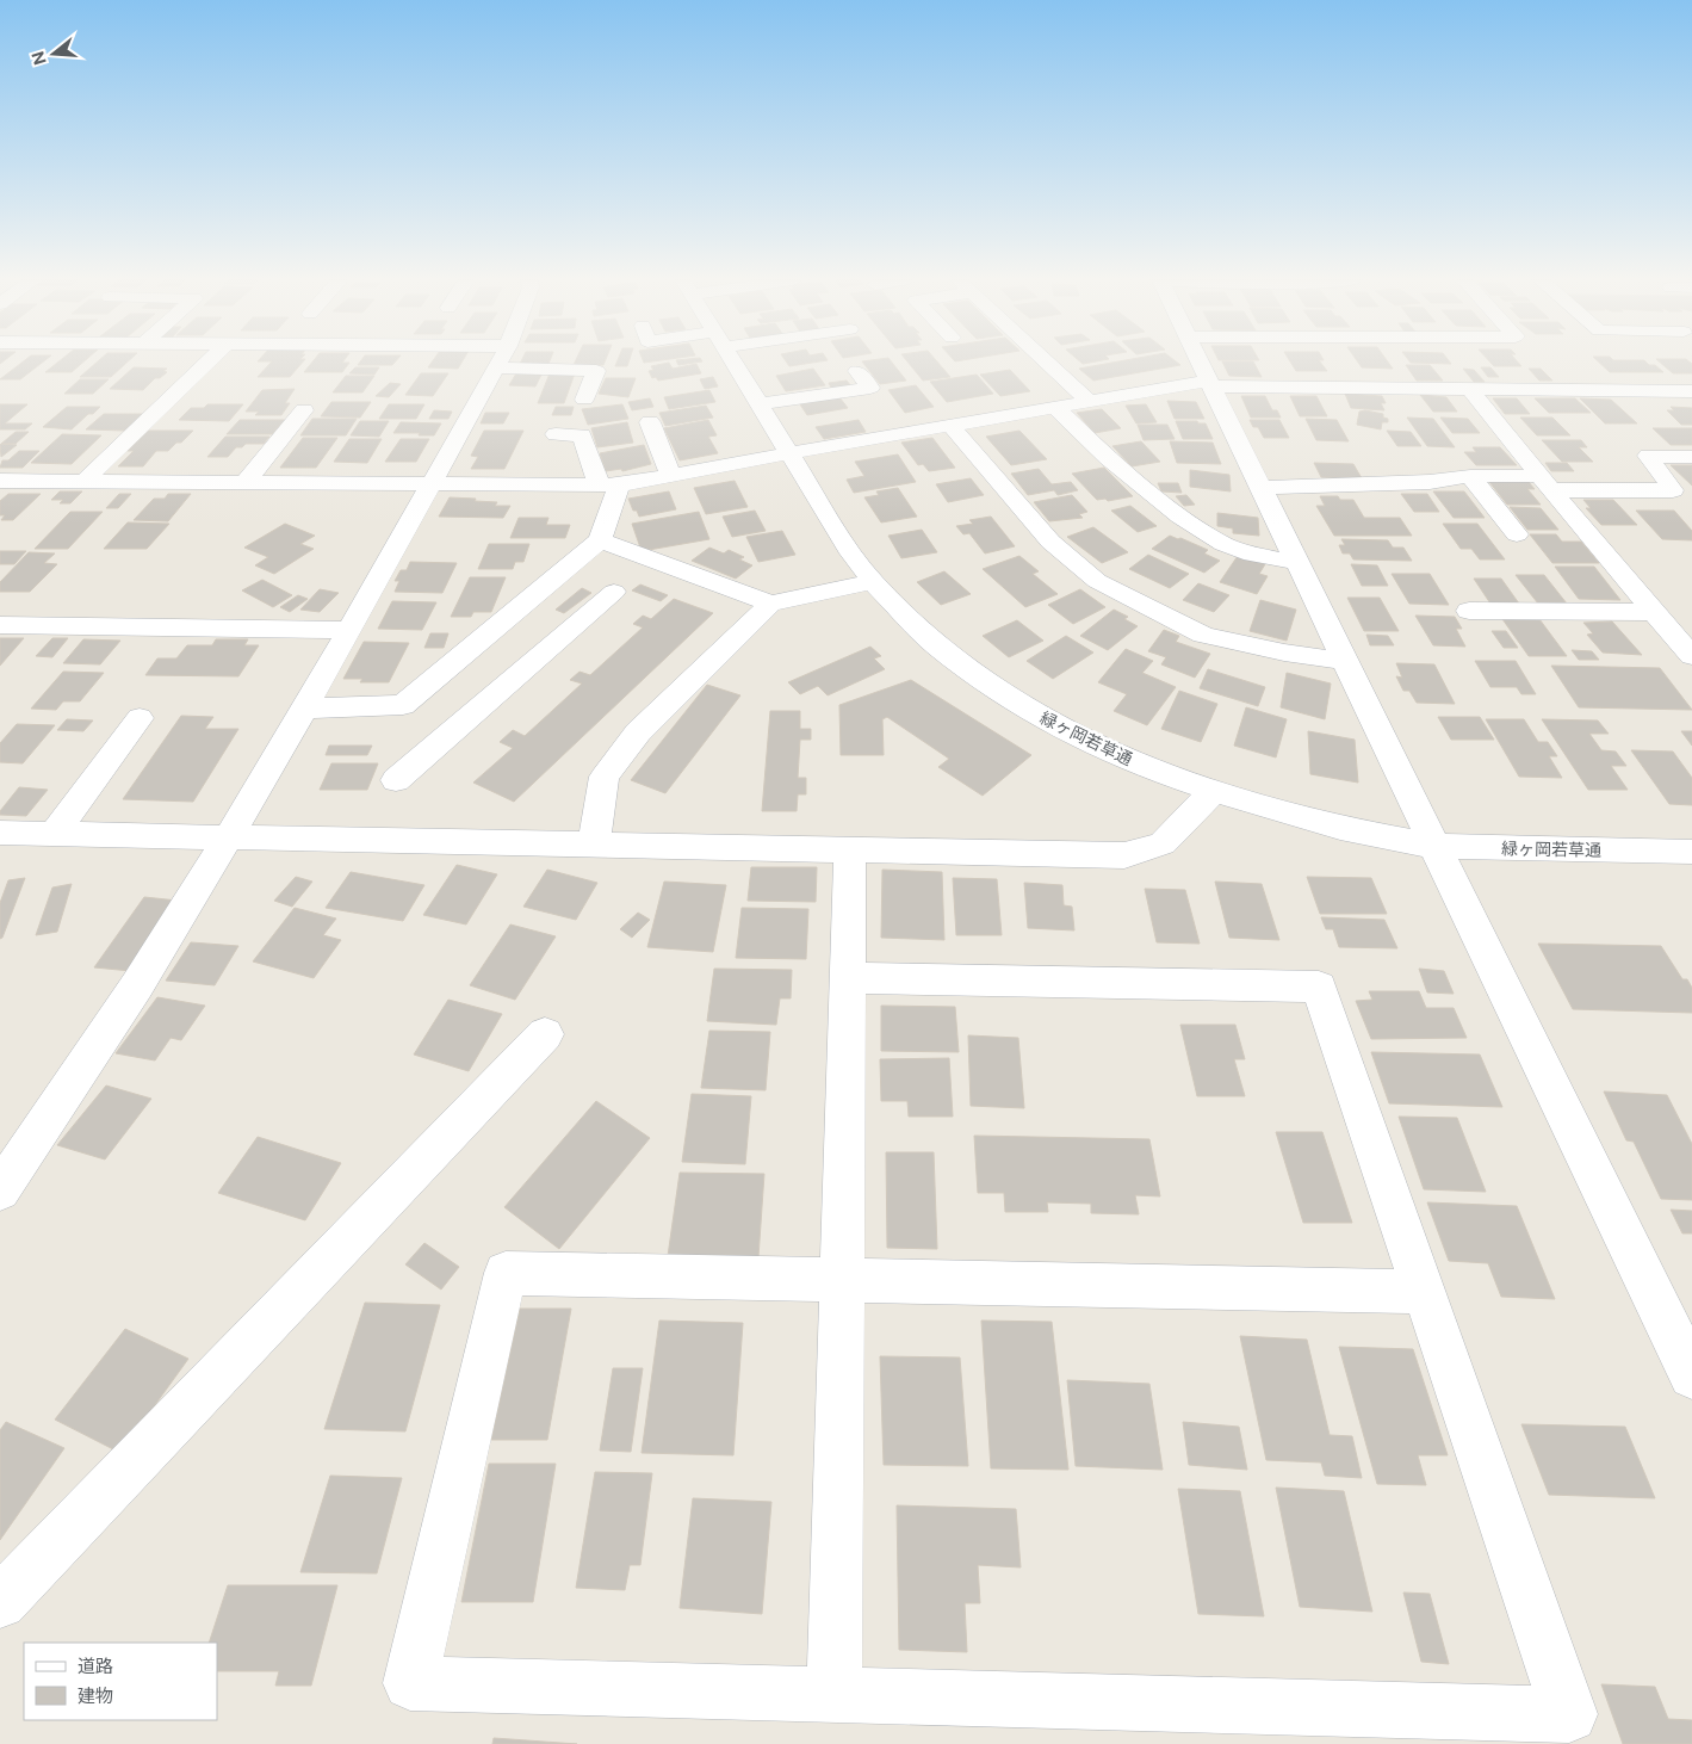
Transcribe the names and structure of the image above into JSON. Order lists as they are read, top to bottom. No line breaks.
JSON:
{"streets":{"street":["緑ヶ岡若草通"]},"legend":["道路","建物"],"north":"left"}
